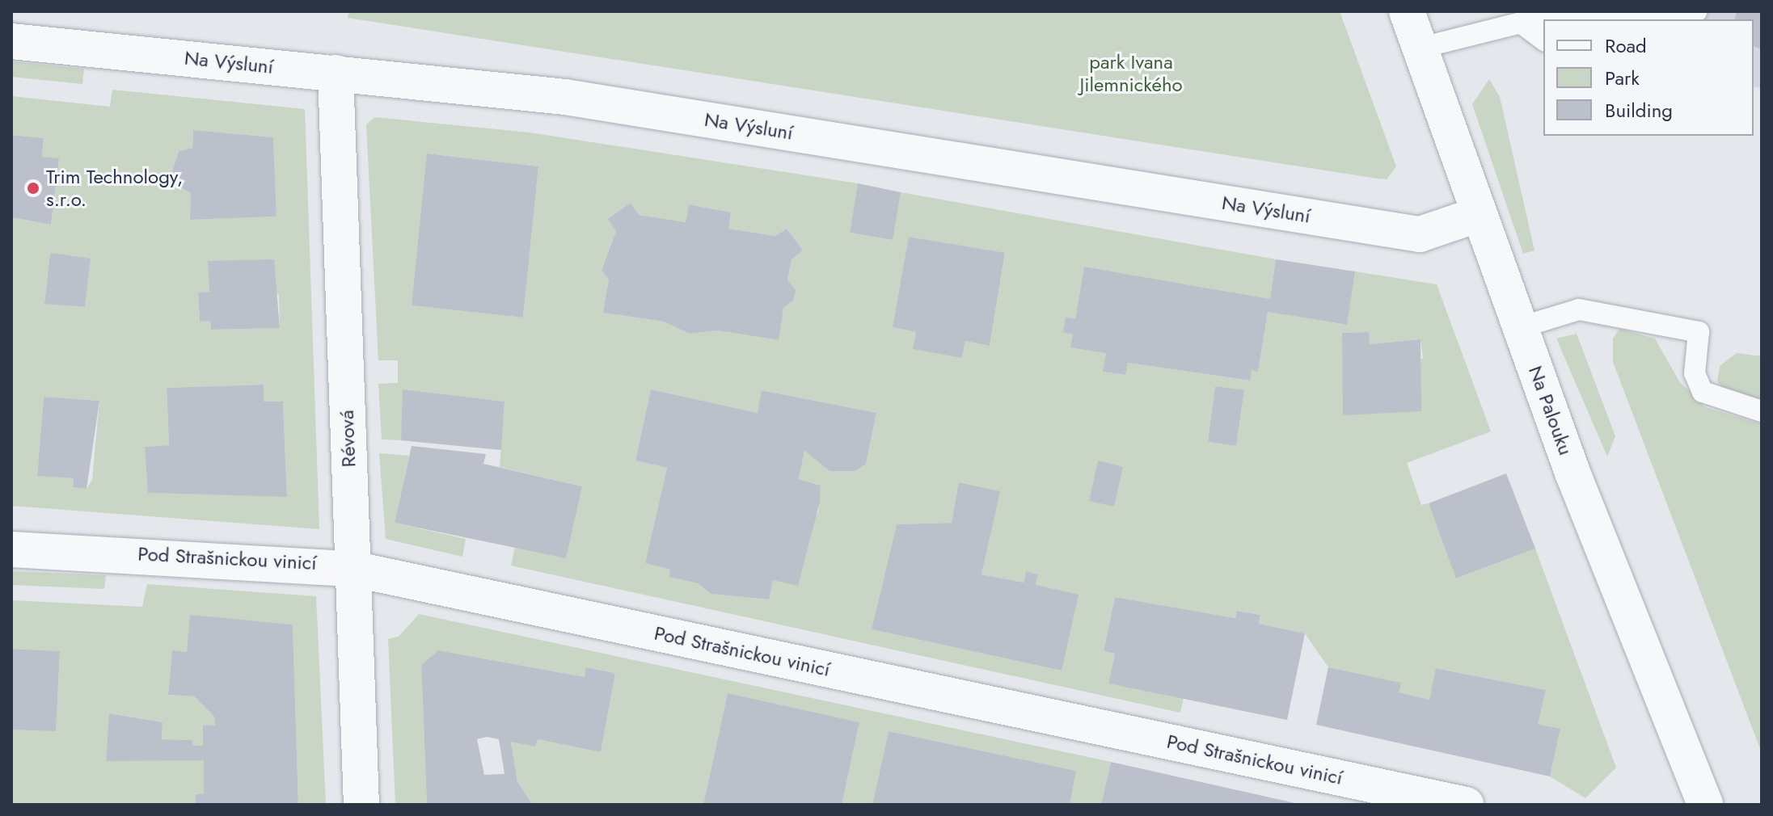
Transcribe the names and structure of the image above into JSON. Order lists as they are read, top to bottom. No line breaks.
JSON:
{"streets":{"street":["Na Výsluní","Na Palouku","Révová","Pod Strašnickou vinicí"]},"crossings":[["Na Výsluní","Na Palouku"],["Na Výsluní","Révová"],["Révová","Pod Strašnickou vinicí"]],"parks":["park Ivana Jilemnického"],"places":["Trim Technology, s.r.o."],"legend":["Road","Park","Building"]}
